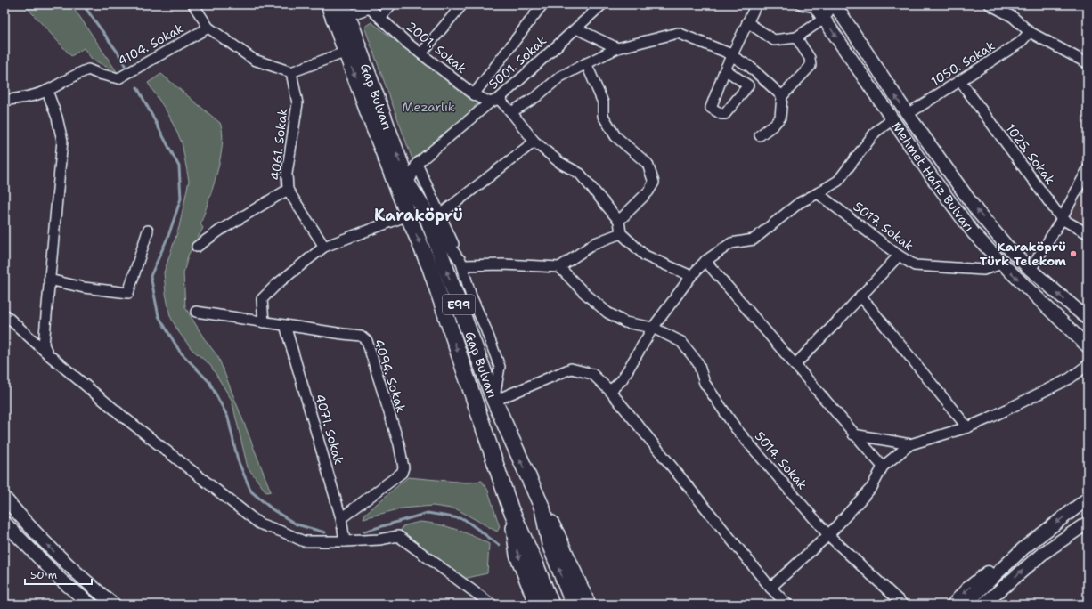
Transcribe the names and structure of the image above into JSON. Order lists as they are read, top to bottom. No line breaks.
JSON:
{"streets":{"highway":["Gap Bulvarı","E99"],"main road":["Mehmet Hafız Bulvarı"],"street":["4104. Sokak","2001. Sokak","5001. Sokak","1050. Sokak","4061. Sokak","1025. Sokak","5017. Sokak","4094. Sokak","4071. Sokak","5014. Sokak"]},"crossings":[["2001. Sokak","5001. Sokak"],["5001. Sokak","Gap Bulvarı"],["1050. Sokak","1025. Sokak"],["1050. Sokak","Mehmet Hafız Bulvarı"],["Mehmet Hafız Bulvarı","5017. Sokak"],["4094. Sokak","4071. Sokak"]],"districts":["Karaköprü"],"parks":["Mezarlık"],"places":["Karaköprü Türk Telekom"],"scale_bar":"50 m"}
